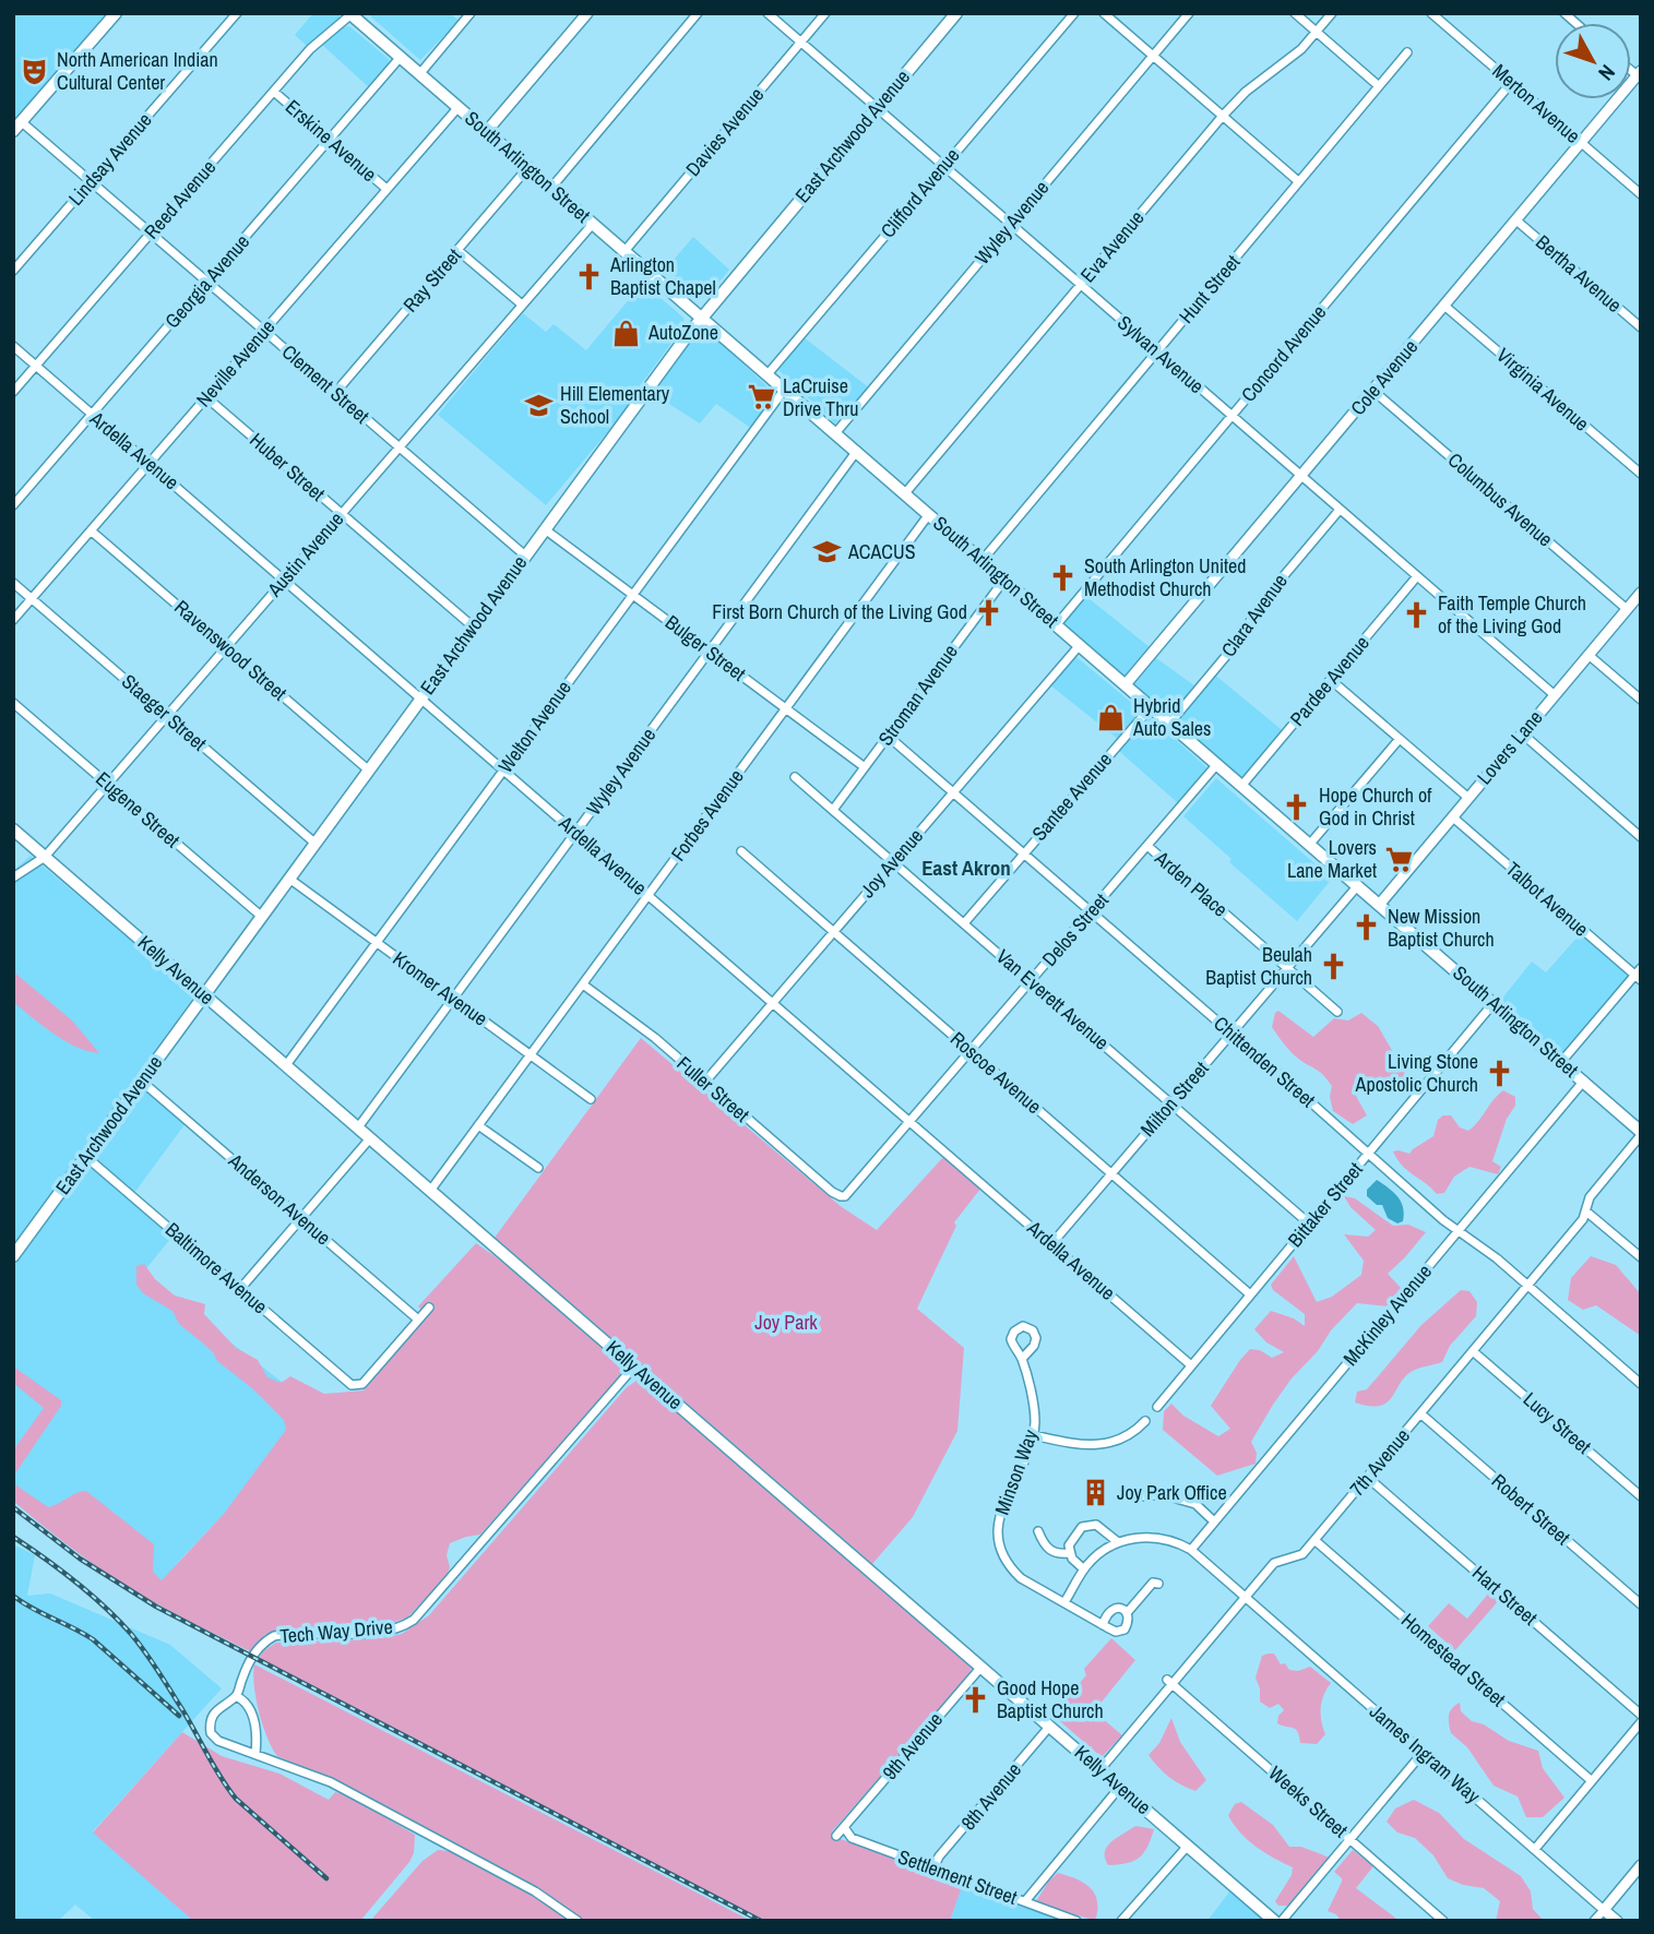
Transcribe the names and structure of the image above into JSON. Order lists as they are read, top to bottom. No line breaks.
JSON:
{"streets":{"main road":["East Archwood Avenue","South Arlington Street","Kelly Avenue"],"street":["Merton Avenue","Davies Avenue","Erskine Avenue","Lindsay Avenue","Clifford Avenue","Reed Avenue","Wyley Avenue","Eva Avenue","Bertha Avenue","Ray Street","Georgia Avenue","Hunt Street","Concord Avenue","Sylvan Avenue","Neville Avenue","Cole Avenue","Clement Street","Virginia Avenue","Ardella Avenue","Huber Street","Columbus Avenue","Austin Avenue","Clara Avenue","Bulger Street","Ravenswood Street","Pardee Avenue","Stroman Avenue","Staeger Street","Welton Avenue","Lovers Lane","Santee Avenue","Eugene Street","Forbes Avenue","Joy Avenue","Arden Place","Talbot Avenue","Delos Street","Kromer Avenue","Van Everett Avenue","Chittenden Street","Roscoe Avenue","Fuller Street","Milton Street","Anderson Avenue","Bittaker Street","Baltimore Avenue","McKinley Avenue","Lucy Street","7th Avenue","Minson Way","Robert Street","Hart Street","Tech Way Drive","Homestead Street","9th Avenue","James Ingram Way","8th Avenue","Weeks Street","Settlement Street"]},"crossings":[["Merton Avenue","Concord Avenue"],["Merton Avenue","Cole Avenue"],["Davies Avenue","South Arlington Street"],["Davies Avenue","Sylvan Avenue"],["East Archwood Avenue","South Arlington Street"],["East Archwood Avenue","Sylvan Avenue"],["East Archwood Avenue","Clement Street"],["East Archwood Avenue","Ardella Avenue"],["East Archwood Avenue","Huber Street"],["East Archwood Avenue","Bulger Street"],["East Archwood Avenue","Ravenswood Street"],["East Archwood Avenue","Staeger Street"],["East Archwood Avenue","Eugene Street"],["East Archwood Avenue","Kelly Avenue"],["East Archwood Avenue","Kromer Avenue"],["East Archwood Avenue","Anderson Avenue"],["East Archwood Avenue","Baltimore Avenue"],["Erskine Avenue","Reed Avenue"],["Erskine Avenue","Georgia Avenue"],["Erskine Avenue","Neville Avenue"],["Lindsay Avenue","Clement Street"],["South Arlington Street","Clifford Avenue"],["South Arlington Street","Reed Avenue"],["South Arlington Street","Wyley Avenue"],["South Arlington Street","Eva Avenue"],["South Arlington Street","Ray Street"],["South Arlington Street","Georgia Avenue"],["South Arlington Street","Hunt Street"],["South Arlington Street","Concord Avenue"],["South Arlington Street","Neville Avenue"],["South Arlington Street","Cole Avenue"],["South Arlington Street","Austin Avenue"],["South Arlington Street","Clara Avenue"],["South Arlington Street","Pardee Avenue"],["South Arlington Street","Stroman Avenue"],["South Arlington Street","Welton Avenue"],["South Arlington Street","Lovers Lane"],["South Arlington Street","Santee Avenue"],["South Arlington Street","Forbes Avenue"],["South Arlington Street","Joy Avenue"],["South Arlington Street","Delos Street"],["South Arlington Street","Milton Street"],["South Arlington Street","Bittaker Street"],["South Arlington Street","McKinley Avenue"],["South Arlington Street","7th Avenue"],["Clifford Avenue","Sylvan Avenue"],["Reed Avenue","Clement Street"],["Reed Avenue","Ardella Avenue"],["Wyley Avenue","Sylvan Avenue"],["Wyley Avenue","Ardella Avenue"],["Wyley Avenue","Bulger Street"],["Wyley Avenue","Kelly Avenue"],["Wyley Avenue","Kromer Avenue"],["Eva Avenue","Sylvan Avenue"],["Bertha Avenue","Cole Avenue"],["Ray Street","Clement Street"],["Georgia Avenue","Clement Street"],["Georgia Avenue","Ardella Avenue"],["Hunt Street","Sylvan Avenue"],["Concord Avenue","Sylvan Avenue"],["Sylvan Avenue","Cole Avenue"],["Sylvan Avenue","Clara Avenue"],["Sylvan Avenue","Pardee Avenue"],["Sylvan Avenue","Lovers Lane"],["Neville Avenue","Clement Street"],["Neville Avenue","Ardella Avenue"],["Neville Avenue","Huber Street"],["Neville Avenue","Ravenswood Street"],["Neville Avenue","Staeger Street"],["Cole Avenue","Virginia Avenue"],["Cole Avenue","Columbus Avenue"],["Clement Street","Austin Avenue"],["Ardella Avenue","Austin Avenue"],["Ardella Avenue","Welton Avenue"],["Ardella Avenue","Forbes Avenue"],["Ardella Avenue","Joy Avenue"],["Ardella Avenue","Delos Street"],["Ardella Avenue","Milton Street"],["Ardella Avenue","Bittaker Street"],["Huber Street","Austin Avenue"],["Columbus Avenue","Lovers Lane"],["Austin Avenue","Ravenswood Street"],["Austin Avenue","Staeger Street"],["Austin Avenue","Eugene Street"],["Austin Avenue","Kelly Avenue"],["Bulger Street","Stroman Avenue"],["Bulger Street","Welton Avenue"],["Bulger Street","Forbes Avenue"],["Stroman Avenue","Van Everett Avenue"],["Stroman Avenue","Chittenden Street"],["Welton Avenue","Kelly Avenue"],["Welton Avenue","Kromer Avenue"],["Lovers Lane","Talbot Avenue"],["Santee Avenue","Van Everett Avenue"],["Santee Avenue","Chittenden Street"],["Forbes Avenue","Kelly Avenue"],["Forbes Avenue","Kromer Avenue"],["Forbes Avenue","Fuller Street"],["Joy Avenue","Van Everett Avenue"],["Joy Avenue","Chittenden Street"],["Joy Avenue","Roscoe Avenue"],["Joy Avenue","Fuller Street"],["Arden Place","Delos Street"],["Arden Place","Milton Street"],["Delos Street","Van Everett Avenue"],["Delos Street","Chittenden Street"],["Delos Street","Roscoe Avenue"],["Delos Street","Fuller Street"],["Kelly Avenue","7th Avenue"],["Kelly Avenue","Tech Way Drive"],["Kelly Avenue","9th Avenue"],["Kelly Avenue","8th Avenue"],["Van Everett Avenue","Milton Street"],["Van Everett Avenue","Bittaker Street"],["Chittenden Street","Milton Street"],["Chittenden Street","Bittaker Street"],["Chittenden Street","McKinley Avenue"],["Chittenden Street","7th Avenue"],["Roscoe Avenue","Milton Street"],["Roscoe Avenue","Bittaker Street"],["Anderson Avenue","Baltimore Avenue"],["Lucy Street","7th Avenue"],["7th Avenue","Robert Street"],["7th Avenue","Hart Street"],["7th Avenue","Homestead Street"],["7th Avenue","James Ingram Way"],["7th Avenue","Weeks Street"],["9th Avenue","Settlement Street"],["8th Avenue","Settlement Street"]],"districts":["East Akron"],"parks":["Joy Park"],"places":{"theatre":["North American Indian Cultural Center"],"church":["Arlington Baptist Chapel","South Arlington United Methodist Church","First Born Church of the Living God","Faith Temple Church of the Living God","Hope Church of God in Christ","New Mission Baptist Church","Beulah Baptist Church","Living Stone Apostolic Church","Good Hope Baptist Church"],"shop":["AutoZone","Hybrid Auto Sales"],"supermarket":["LaCruise Drive Thru","Lovers Lane Market"],"school or university":["Hill Elementary School","ACACUS"],"building":["Joy Park Office"]},"north":"bottom right"}
